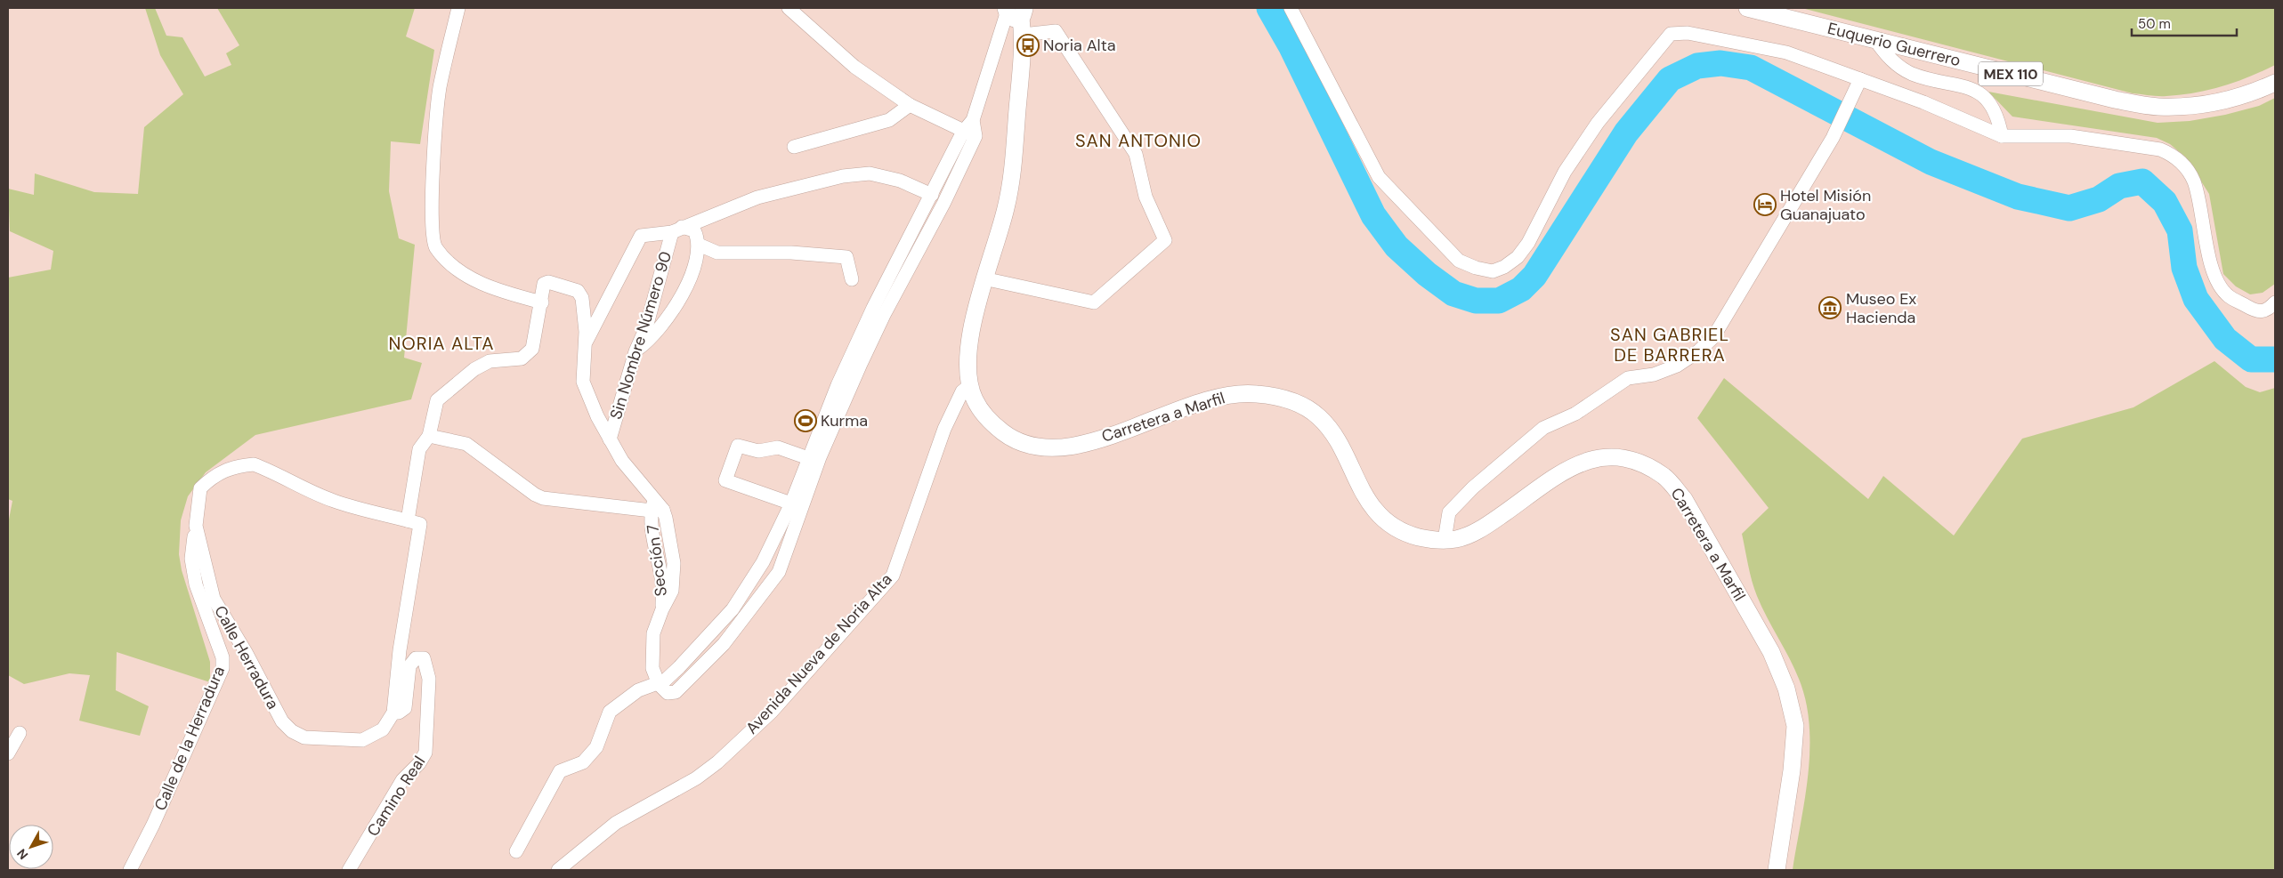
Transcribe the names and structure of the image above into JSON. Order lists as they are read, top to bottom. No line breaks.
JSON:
{"streets":{"main road":["Euquerio Guerrero","MEX 110","Carretera a Marfil"],"street":["Sin Nombre Número 90","Sección 7","Avenida Nueva de Noria Alta","Calle Herradura","Calle de la Herradura","Camino Real"]},"crossings":[["Carretera a Marfil","Avenida Nueva de Noria Alta"],["Calle Herradura","Calle de la Herradura"],["Calle Herradura","Camino Real"]],"districts":["SAN ANTONIO","SAN GABRIEL DE BARRERA","NORIA ALTA"],"places":{"bus stop":["Noria Alta"],"hotel":["Hotel Misión Guanajuato"],"museum":["Museo Ex Hacienda"],"sports":["Kurma"]},"scale_bar":"50 m","north":"bottom left"}
